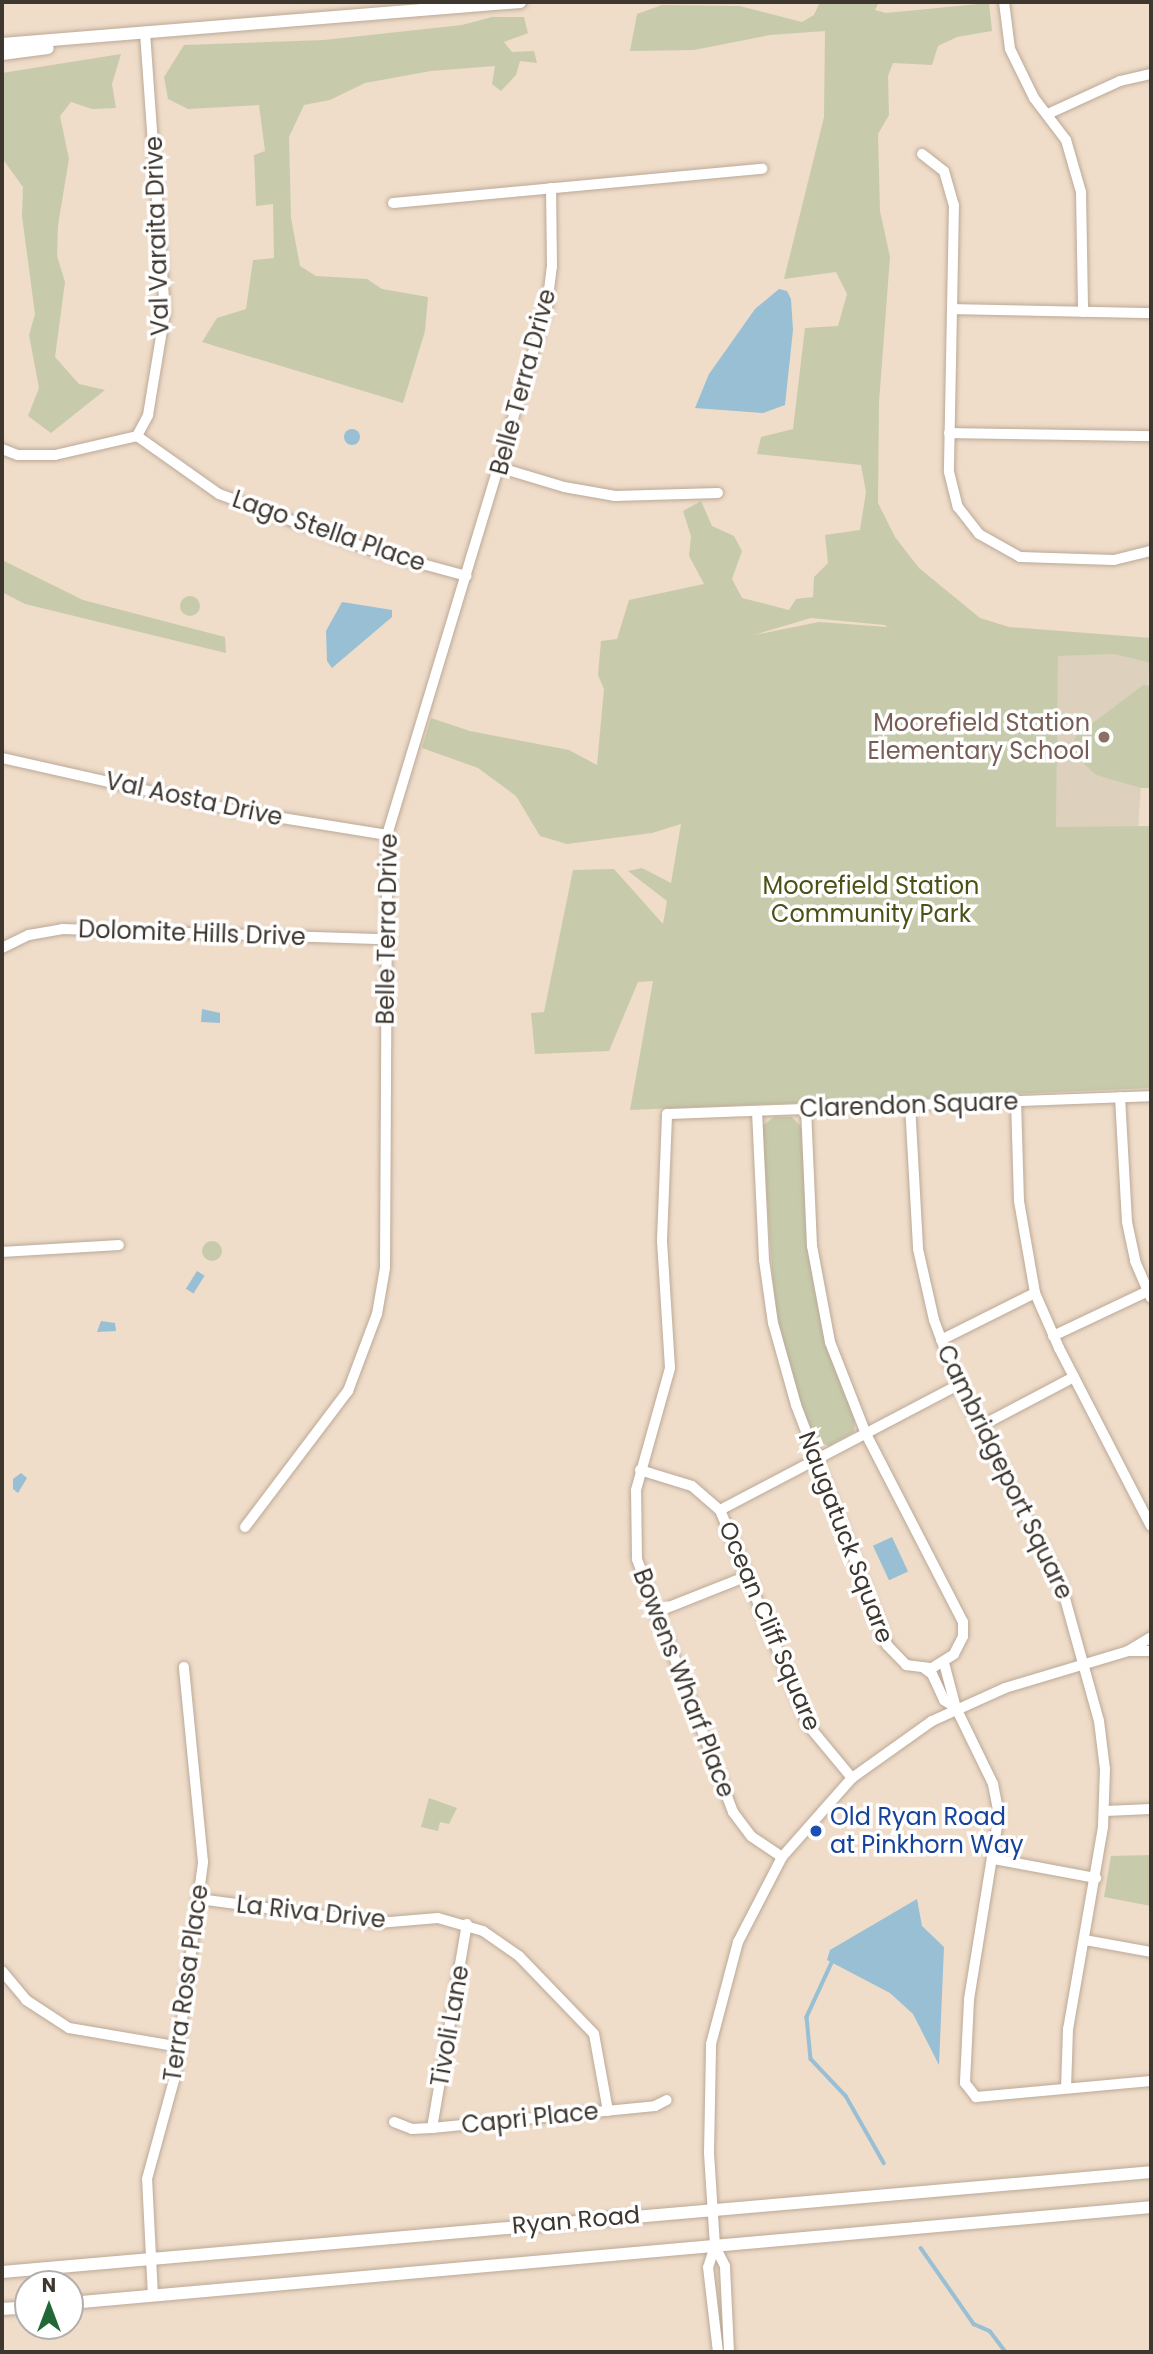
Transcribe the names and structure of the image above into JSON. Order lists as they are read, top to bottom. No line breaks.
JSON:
{"streets":{"main road":["Ryan Road"],"street":["Val Varaita Drive","Belle Terra Drive","Lago Stella Place","Val Aosta Drive","Dolomite Hills Drive","Clarendon Square","Cambridgeport Square","Naugatuck Square","Ocean Cliff Square","Bowens Wharf Place","La Riva Drive","Terra Rosa Place","Tivoli Lane","Capri Place"]},"crossings":[["Val Varaita Drive","Lago Stella Place"],["Belle Terra Drive","Lago Stella Place"],["Belle Terra Drive","Val Aosta Drive"],["Belle Terra Drive","Dolomite Hills Drive"],["Clarendon Square","Cambridgeport Square"],["Clarendon Square","Naugatuck Square"],["Clarendon Square","Bowens Wharf Place"],["Ocean Cliff Square","Bowens Wharf Place"],["La Riva Drive","Terra Rosa Place"],["La Riva Drive","Tivoli Lane"],["La Riva Drive","Capri Place"],["Terra Rosa Place","Ryan Road"],["Tivoli Lane","Capri Place"]],"parks":["Moorefield Station Community Park"],"places":["Moorefield Station Elementary School","Old Ryan Road at Pinkhorn Way"],"north":"top"}
